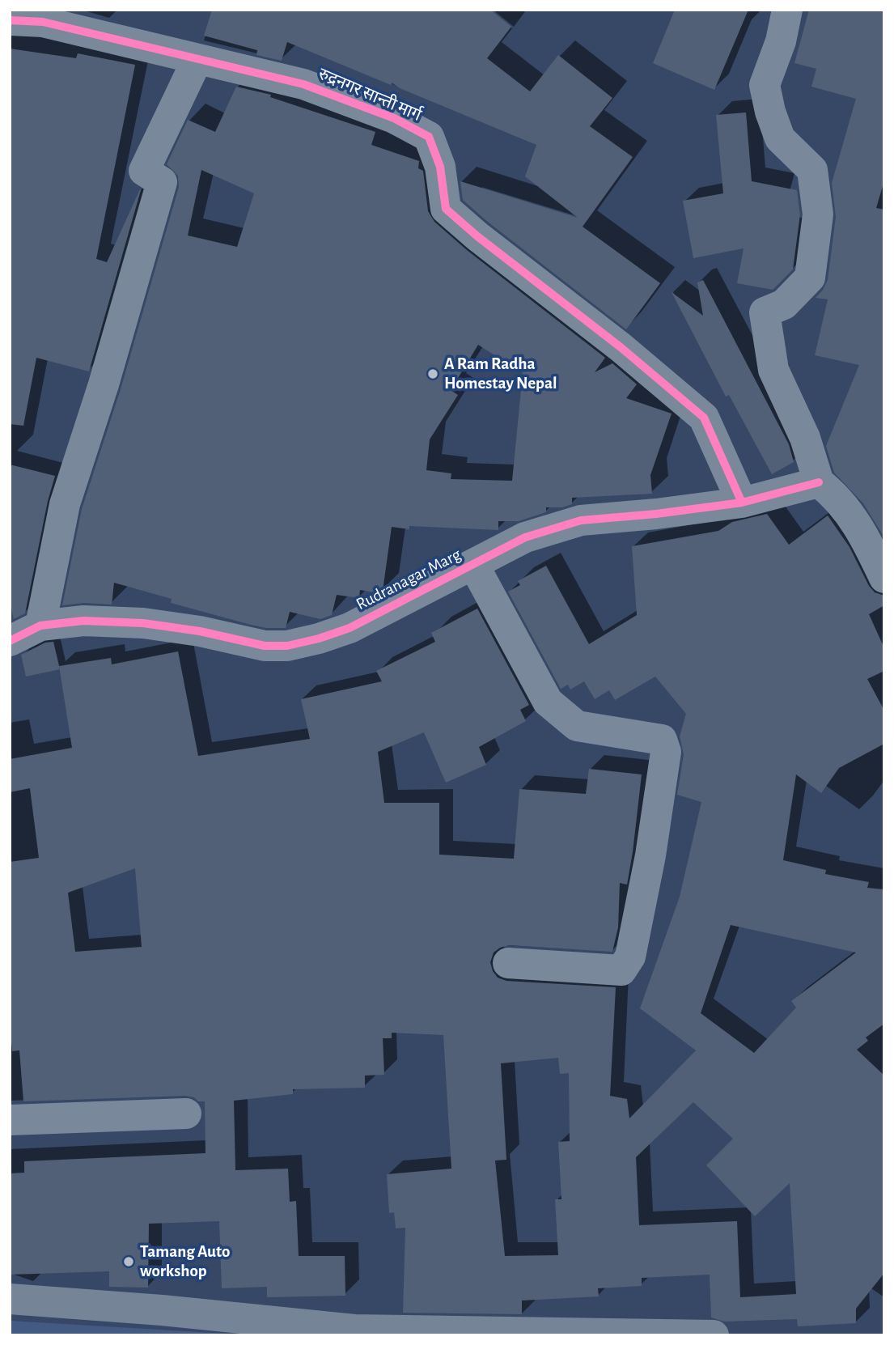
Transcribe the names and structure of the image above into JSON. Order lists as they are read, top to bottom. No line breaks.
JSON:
{"streets":{"street":["रुद्रनगर सान्ती मार्ग","Rudranagar Marg"]},"crossings":[["रुद्रनगर सान्ती मार्ग","Rudranagar Marg"]],"places":["A Ram Radha Homestay Nepal","Tamang Auto workshop"]}
